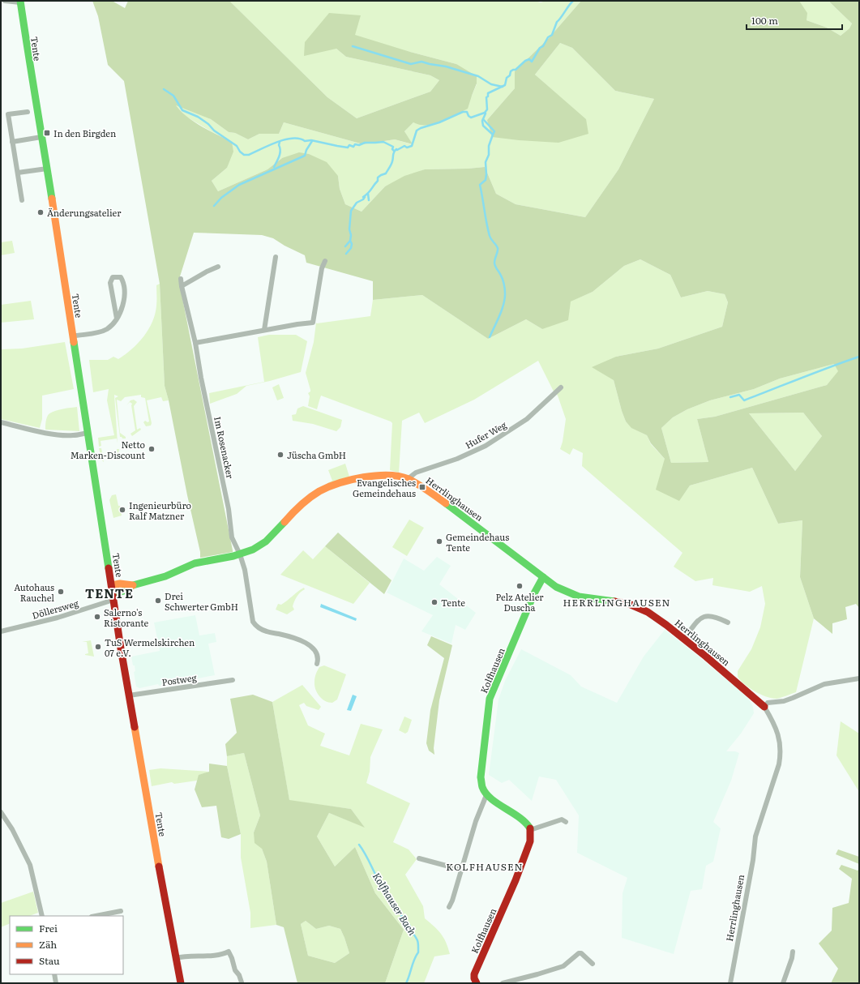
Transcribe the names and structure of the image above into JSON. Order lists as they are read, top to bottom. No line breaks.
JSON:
{"streets":{"street":["Tente","Hufer Weg","Im Rosenacker","Herrlinghausen","Döllersweg","Kolfhausen","Postweg"]},"crossings":[["Tente","Herrlinghausen"],["Tente","Döllersweg"],["Tente","Postweg"],["Hufer Weg","Herrlinghausen"],["Im Rosenacker","Herrlinghausen"],["Herrlinghausen","Döllersweg"],["Herrlinghausen","Kolfhausen"]],"districts":["TENTE","HERRLINGHAUSEN","KOLFHAUSEN"],"water":["Kolfhauser Bach"],"places":{"transit":["In den Birgden","Evangelisches Gemeindehaus"],"other":["Änderungsatelier","Netto Marken-Discount","Jüscha GmbH","Ingenieurbüro Ralf Matzner","Gemeindehaus Tente","Pelz Atelier Duscha","Autohaus Rauchel","Drei Schwerter GmbH","Tente","Salerno's Ristorante","TuS Wermelskirchen 07 e.V."]},"legend":["Frei","Zäh","Stau"],"scale_bar":"100 m"}
